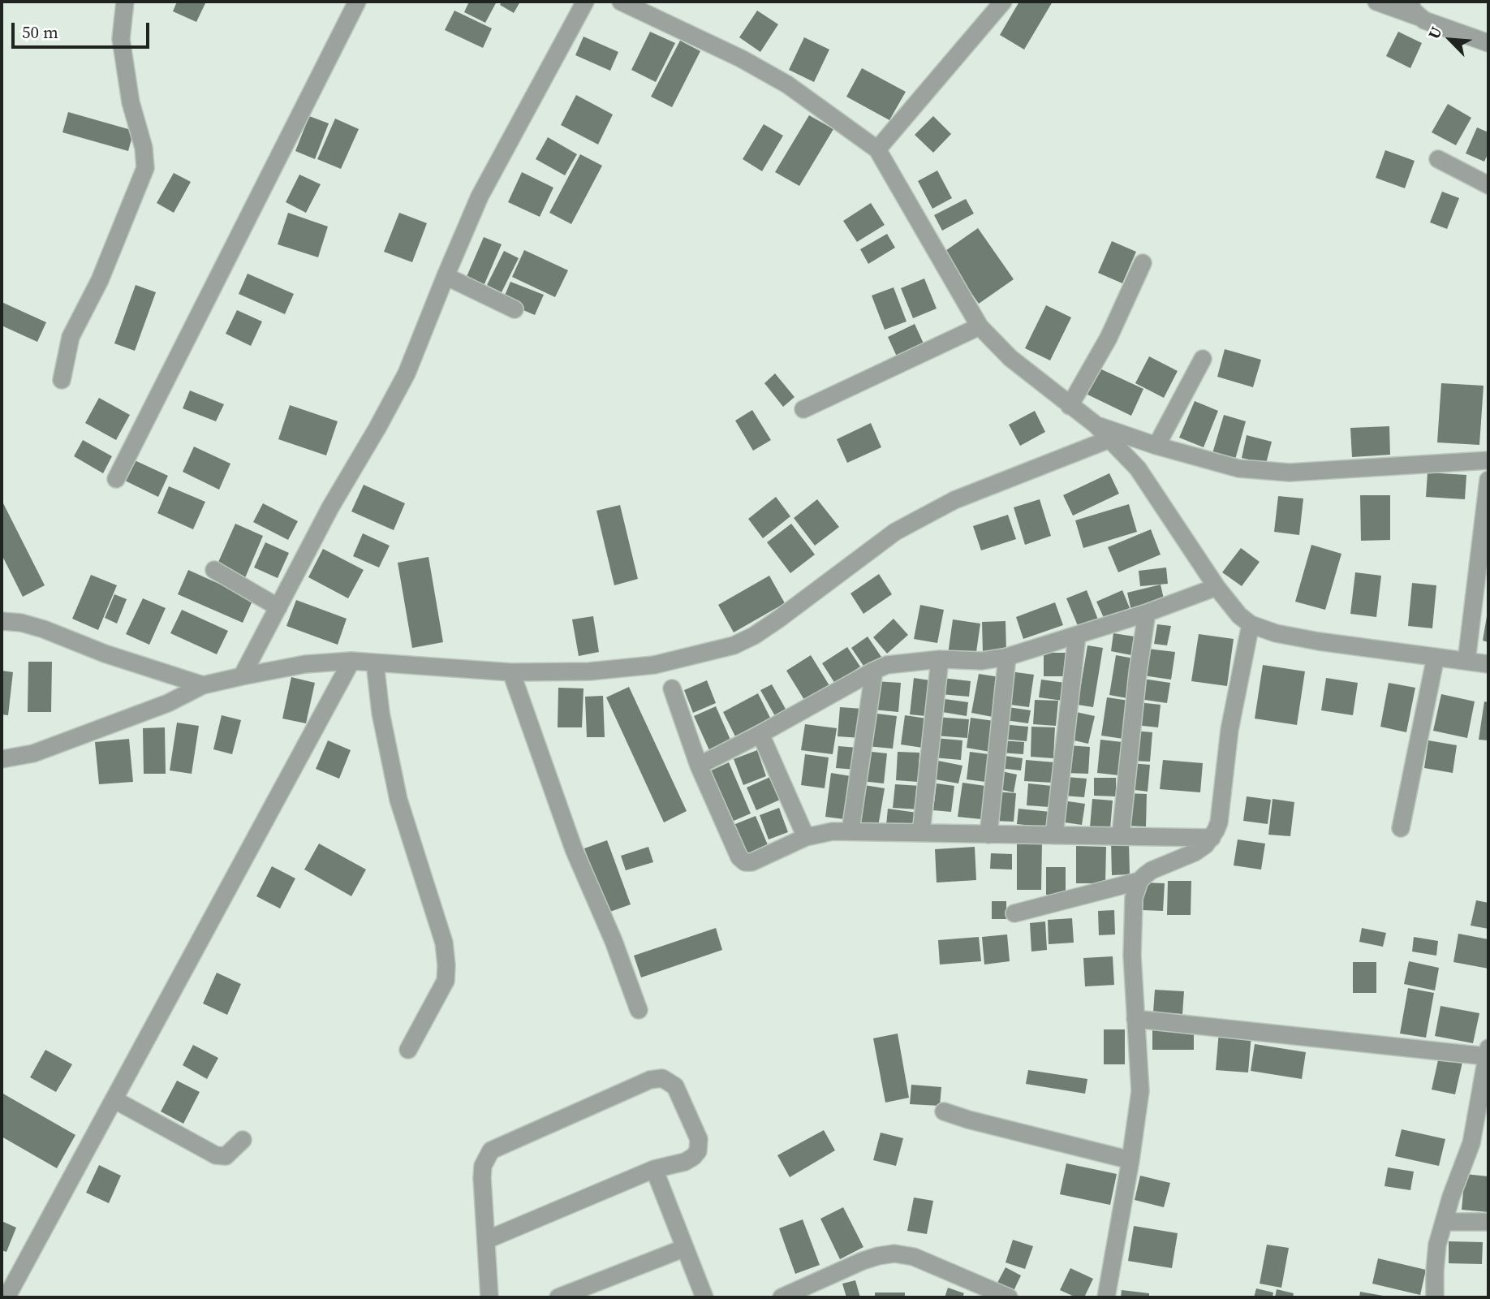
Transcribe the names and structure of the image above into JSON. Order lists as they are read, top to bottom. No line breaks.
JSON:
{"scale_bar":"50 m","north":"top left"}
